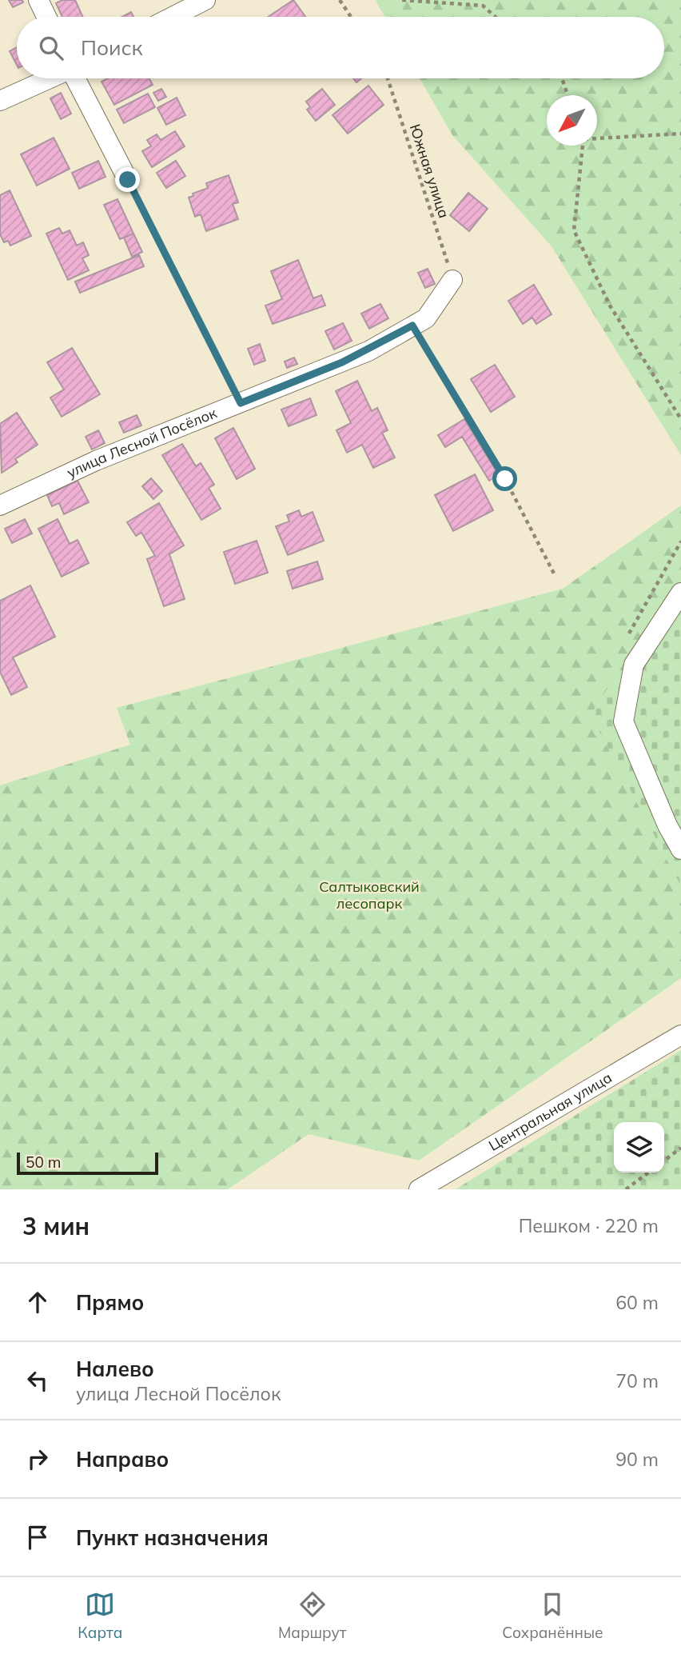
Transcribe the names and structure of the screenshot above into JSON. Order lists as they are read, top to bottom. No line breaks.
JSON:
{"streets":{"street":["улица Лесной Посёлок","Центральная улица"],"path":["Южная улица"]},"crossings":[["Южная улица","улица Лесной Посёлок"]],"parks":["Салтыковский лесопарк"],"scale_bar":"50 m","north":"bottom left","page":{"search":"Поиск","scale":"50 m","heading":["3 мин","Пешком · 220 m"],"list":[["Прямо","60 m"],["Налево","улица Лесной Посёлок","70 m"],["Направо","90 m"],"Пункт назначения"],"nav":["Карта","Маршрут","Сохранённые"]}}
